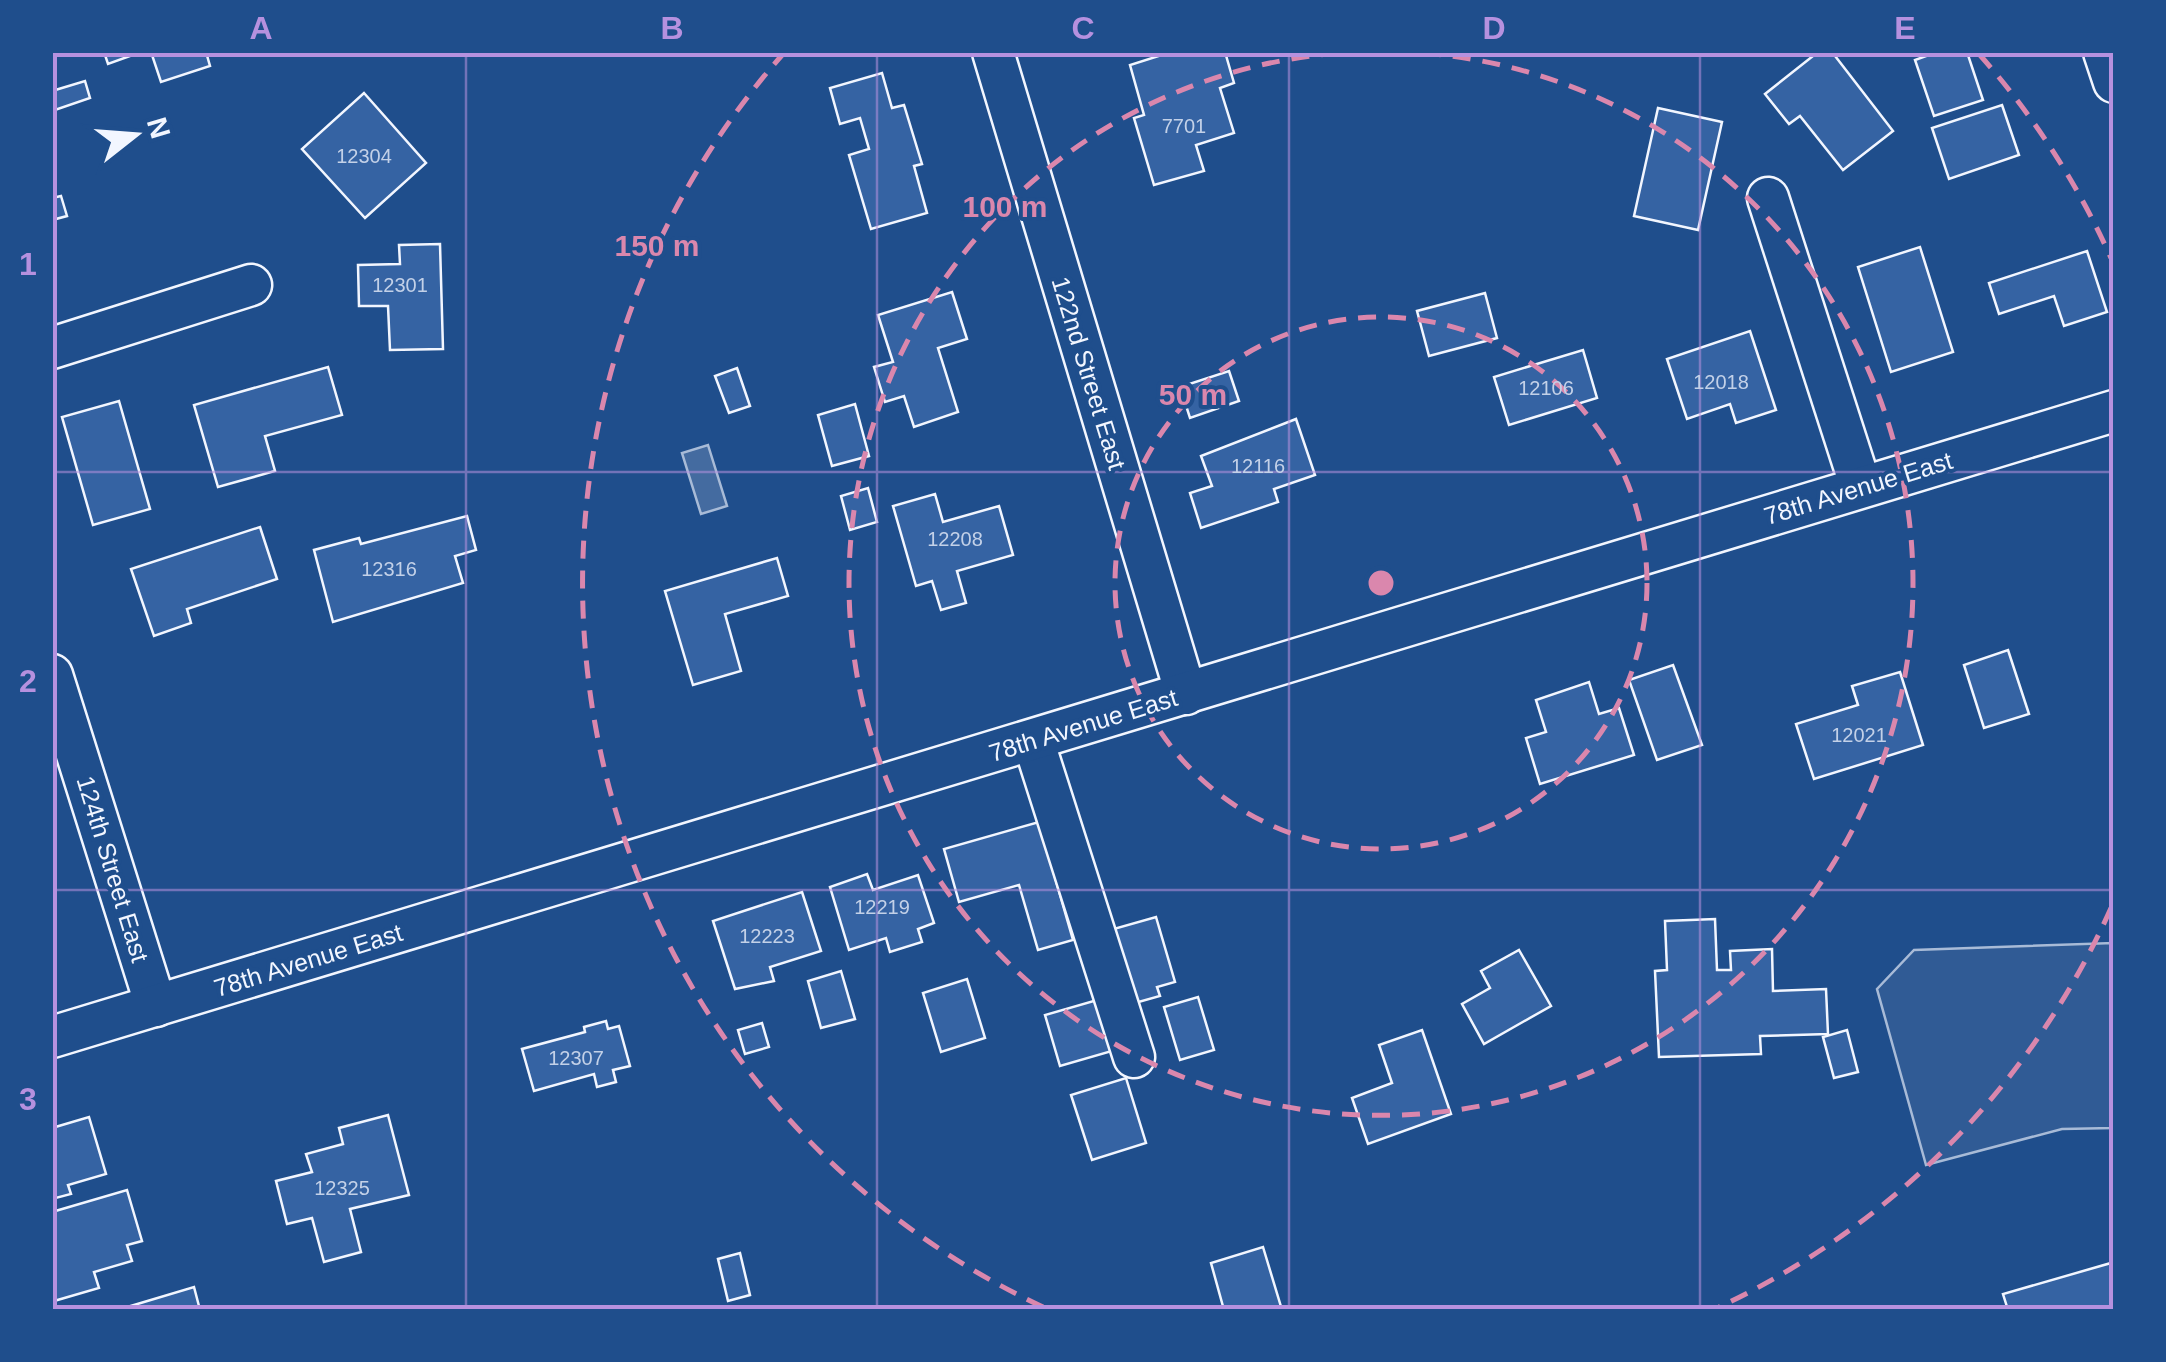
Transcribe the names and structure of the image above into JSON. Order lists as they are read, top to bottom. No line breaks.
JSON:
{"streets":{"street":["122nd Street East","78th Avenue East","124th Street East"]},"crossings":[["122nd Street East","78th Avenue East"],["78th Avenue East","124th Street East"]],"house_numbers":["7701","12304","12301","12018","12106","12116","12208","12316","12021","12219","12223","12307","12325"],"north":"right","grid":{"columns":["A","B","C","D","E"],"rows":["1","2","3"]},"rings":["100 m","150 m","50 m"]}
